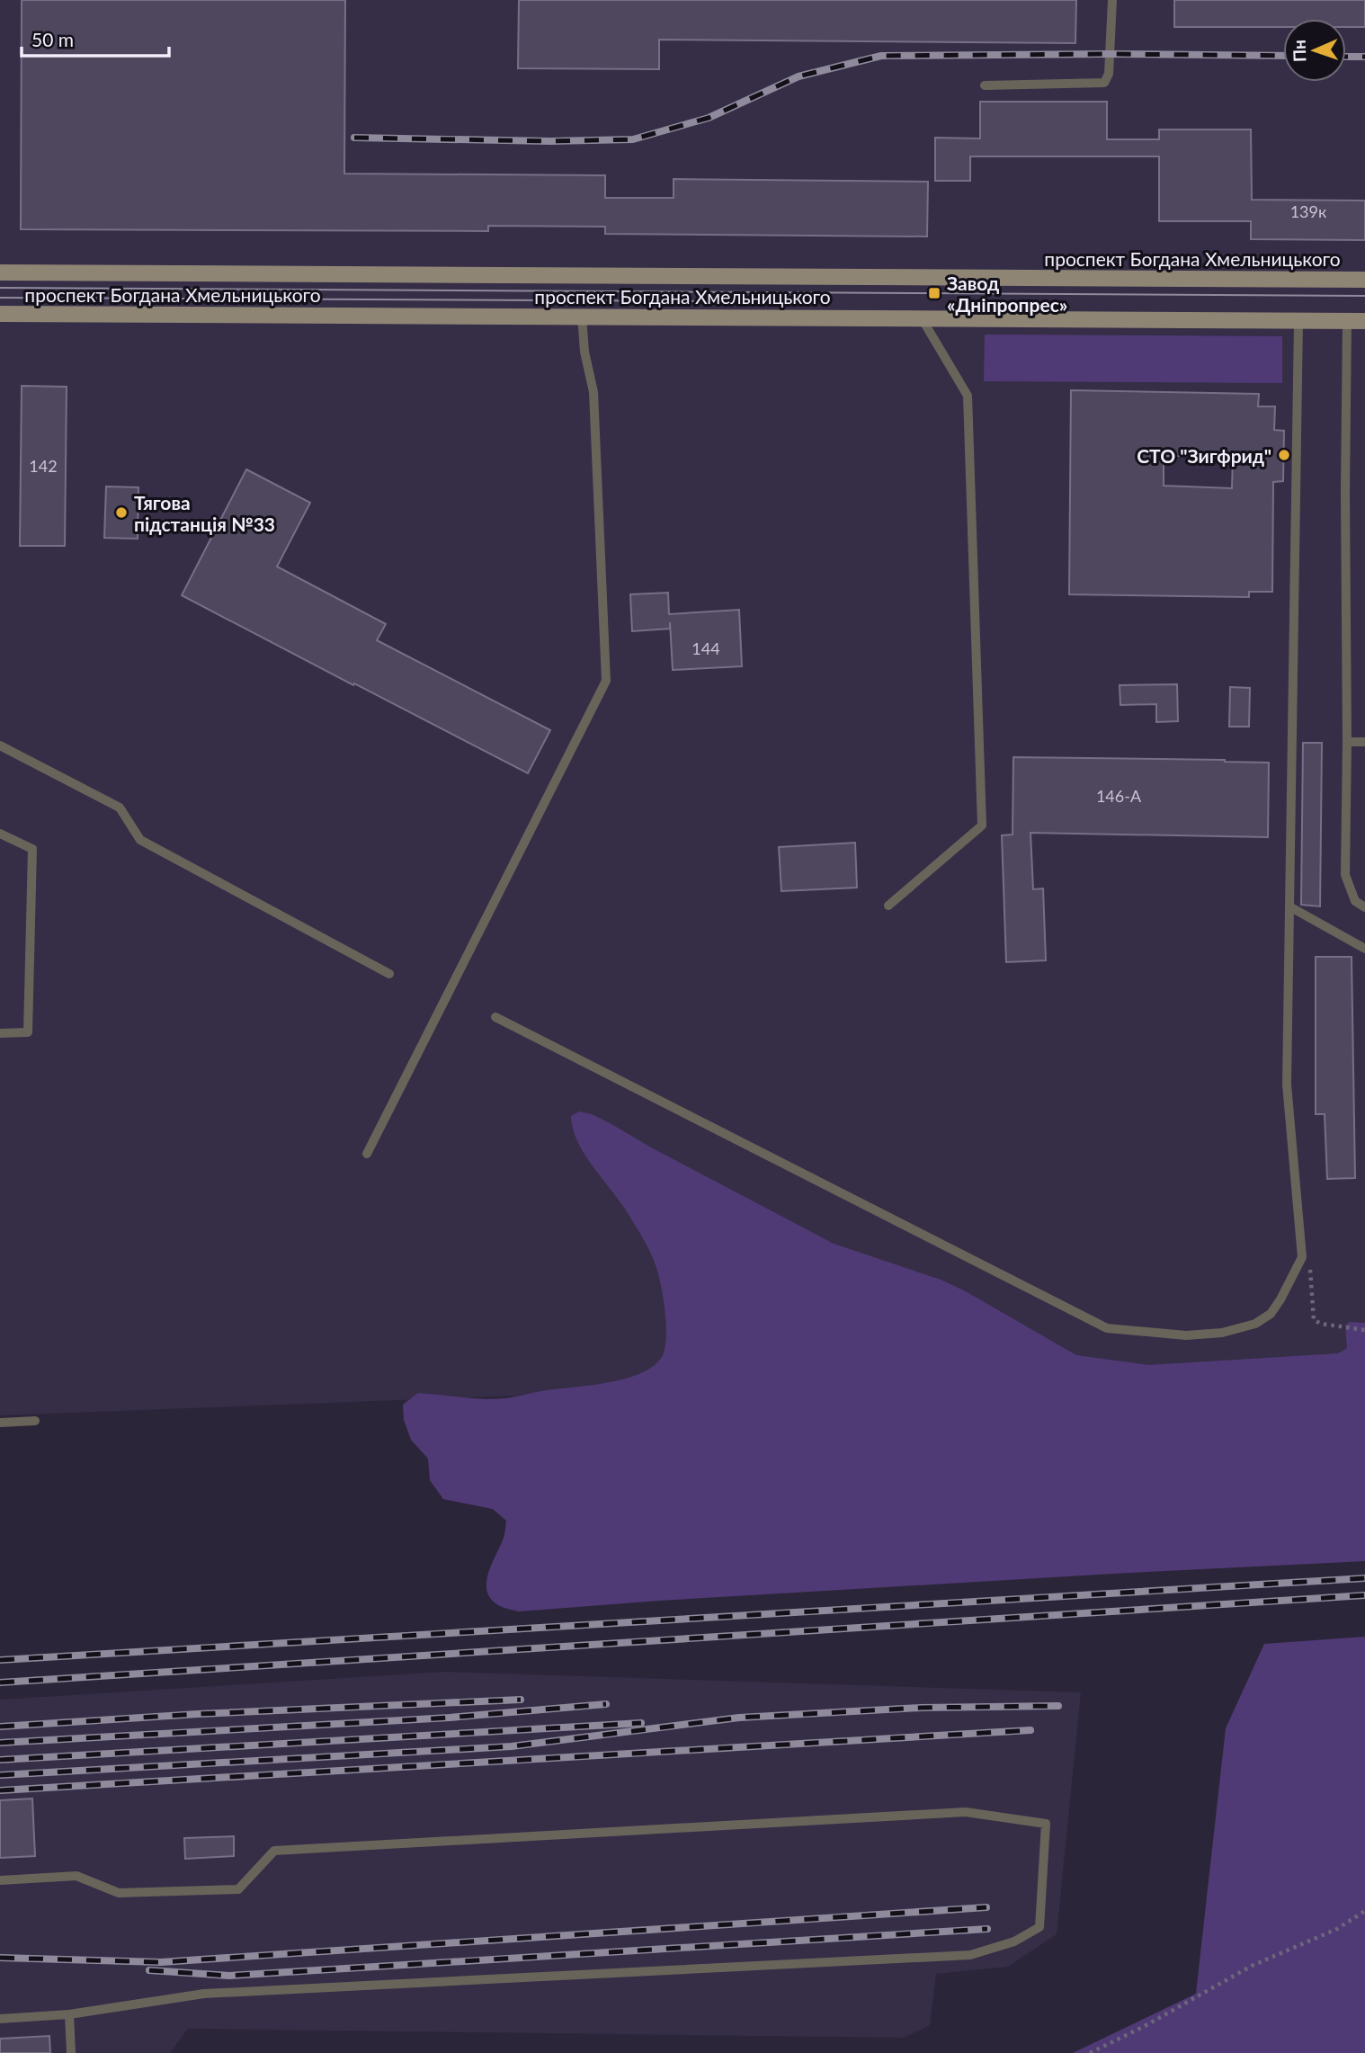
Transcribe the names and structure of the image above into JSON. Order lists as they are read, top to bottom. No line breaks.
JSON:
{"streets":{"main road":["проспект Богдана Хмельницького"]},"places":{"transit":["Завод «Дніпропрес»"],"other":["СТО \"Зигфрид\"","Тягова пiдстанцiя №33"]},"house_numbers":["139к","142","144","146-А"],"scale_bar":"50 m","north":"left"}
